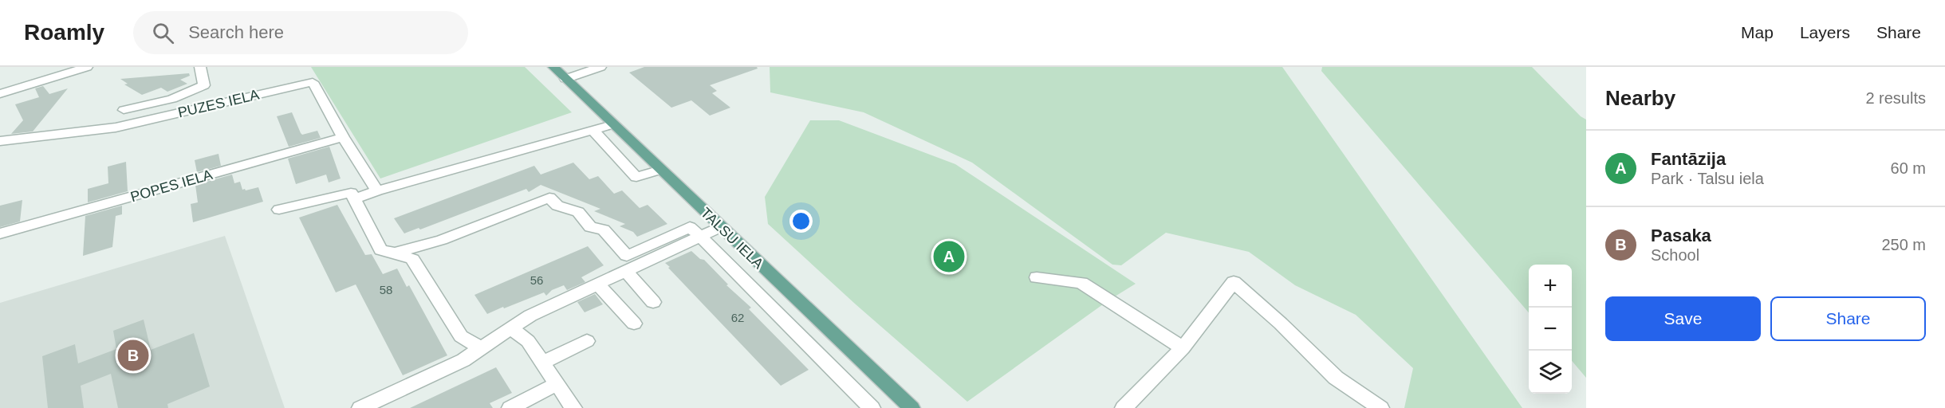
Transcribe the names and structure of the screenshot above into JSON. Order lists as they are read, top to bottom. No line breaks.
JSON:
{"streets":{"main road":["TALSU IELA"],"street":["PUZES IELA","POPES IELA"]},"crossings":[["PUZES IELA","POPES IELA"]],"house_numbers":["56","58","62"],"page":{"header":"Roamly","search":"Search here","nav":["Map","Layers","Share"],"heading":["Nearby","2 results"],"list":[{"mark":"A","name":"Fantāzija","note":"Park · Talsu iela","value":"60 m"},{"mark":"B","name":"Pasaka","note":"School","value":"250 m"}],"pins":["A","B"],"map_buttons":["+","−"],"buttons":["Save","Share"]}}
